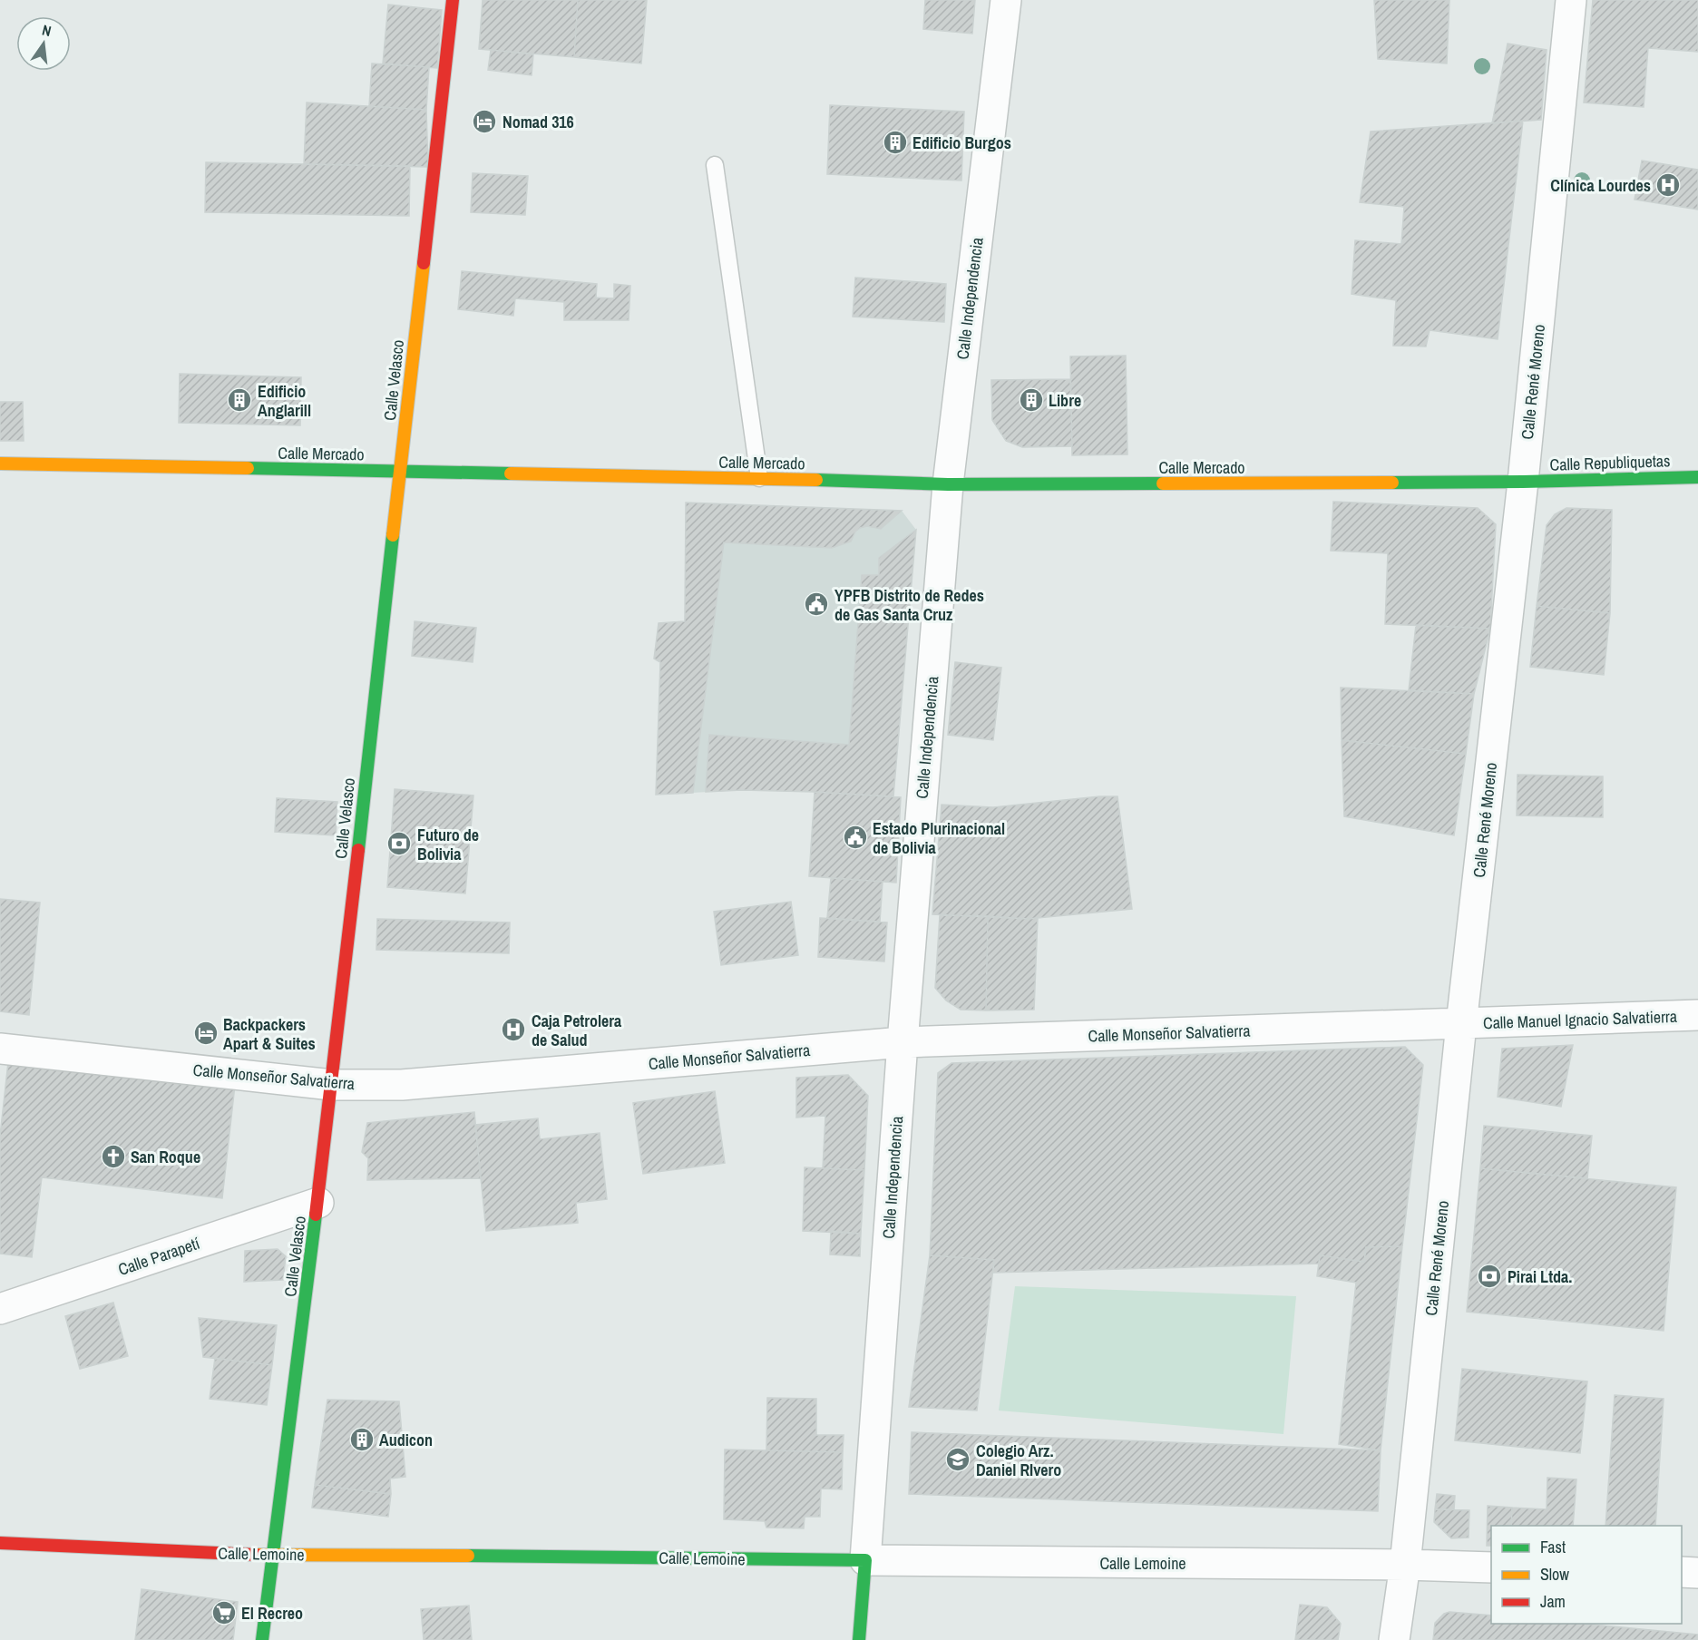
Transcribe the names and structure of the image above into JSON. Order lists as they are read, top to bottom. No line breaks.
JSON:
{"streets":{"street":["Calle Independencia","Calle Velasco","Calle René Moreno","Calle Mercado","Calle Republiquetas","Calle Manuel Ignacio Salvatierra","Calle Monseñor Salvatierra","Calle Parapetí","Calle Lemoine"]},"crossings":[["Calle Independencia","Calle Mercado"],["Calle Independencia","Calle Monseñor Salvatierra"],["Calle Independencia","Calle Lemoine"],["Calle Velasco","Calle Mercado"],["Calle Velasco","Calle Monseñor Salvatierra"],["Calle Velasco","Calle Parapetí"],["Calle Velasco","Calle Lemoine"],["Calle René Moreno","Calle Mercado"],["Calle René Moreno","Calle Republiquetas"],["Calle René Moreno","Calle Manuel Ignacio Salvatierra"],["Calle René Moreno","Calle Monseñor Salvatierra"],["Calle René Moreno","Calle Lemoine"],["Calle Mercado","Calle Republiquetas"],["Calle Manuel Ignacio Salvatierra","Calle Monseñor Salvatierra"]],"places":{"hotel":["Nomad 316","Backpackers Apart & Suites"],"building":["Edificio Burgos","Edificio Anglarill","Libre","Audicon"],"hospital":["Clínica Lourdes","Caja Petrolera de Salud"],"public building":["YPFB Distrito de Redes de Gas Santa Cruz","Estado Plurinacional de Bolivia"],"bank":["Futuro de Bolivia","Pirai Ltda."],"church":["San Roque"],"school or university":["Colegio Arz. Daniel RIvero"],"supermarket":["El Recreo"]},"legend":["Fast","Slow","Jam"],"north":"top"}
